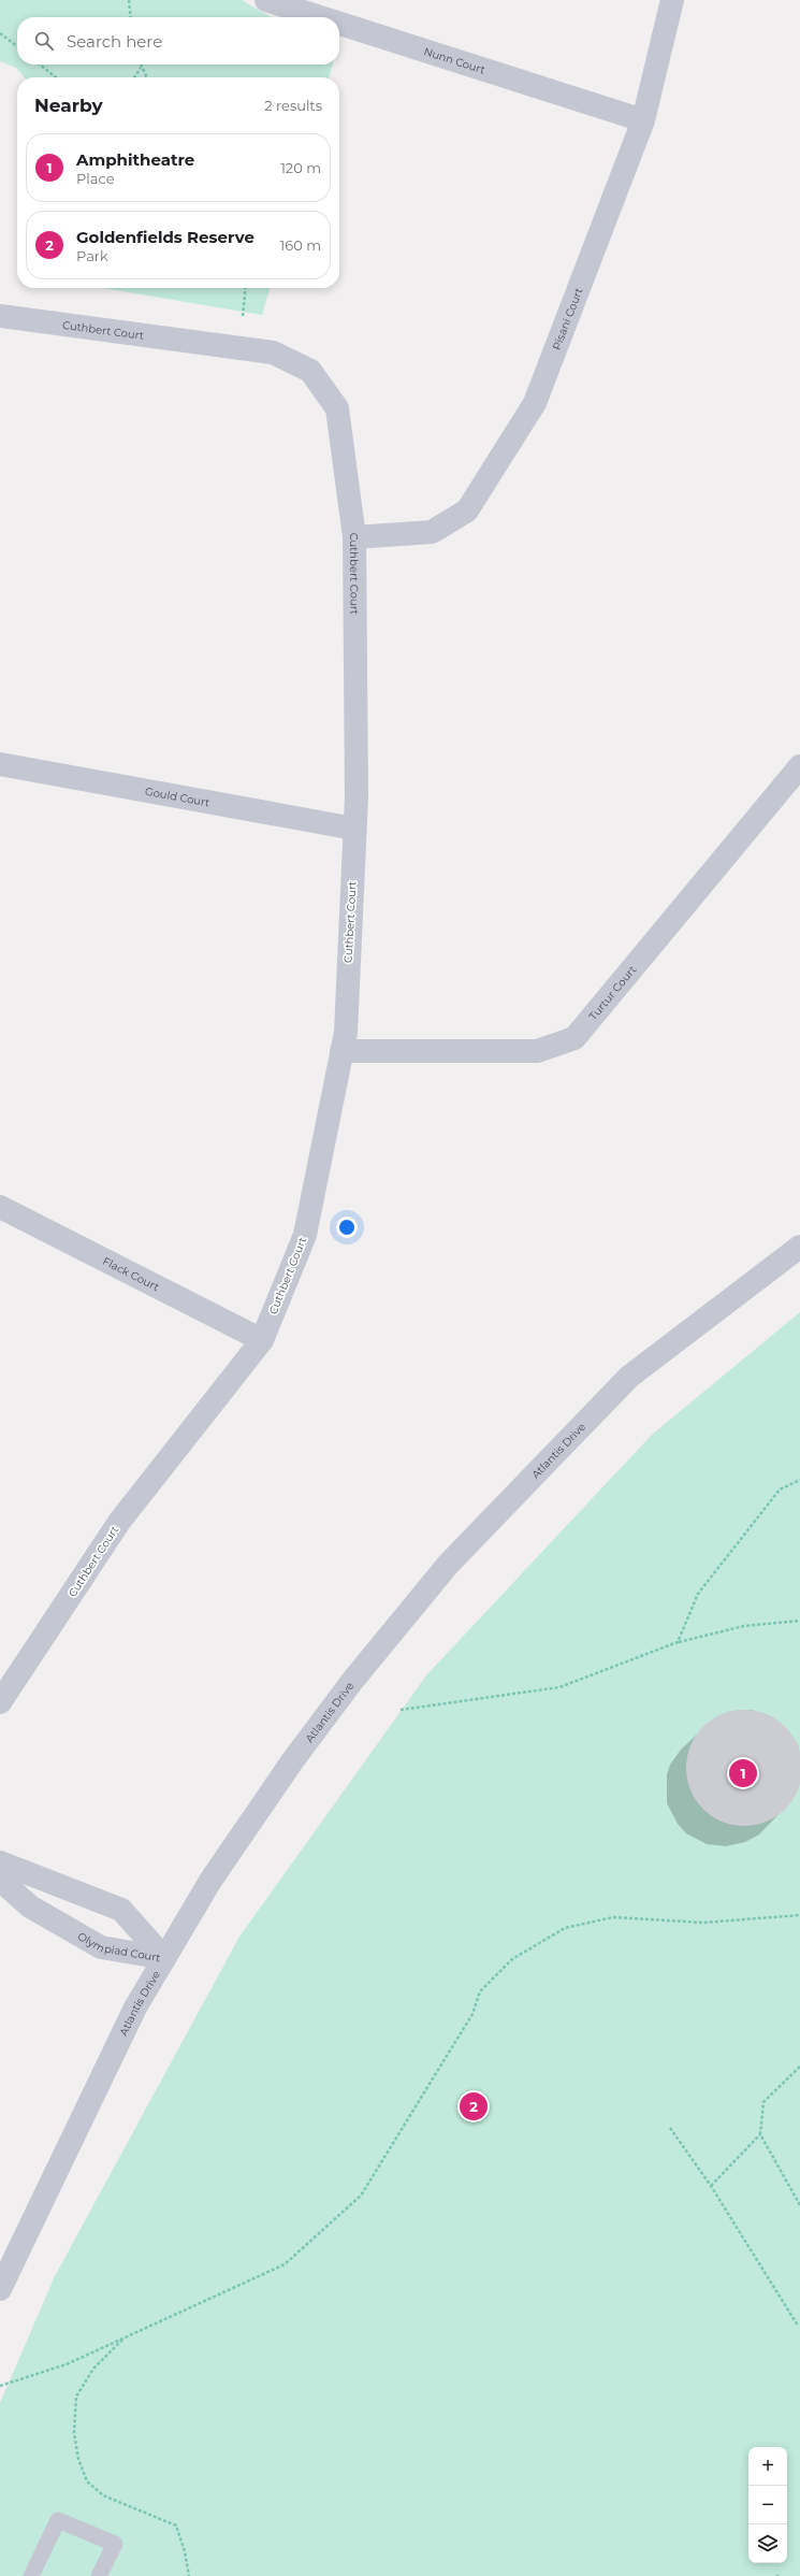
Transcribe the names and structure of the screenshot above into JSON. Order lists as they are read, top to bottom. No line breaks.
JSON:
{"streets":{"street":["Nunn Court","Pisani Court","Cuthbert Court","Gould Court","Turtur Court","Flack Court","Atlantis Drive","Olympiad Court"]},"crossings":[["Nunn Court","Pisani Court"],["Pisani Court","Cuthbert Court"],["Cuthbert Court","Gould Court"],["Cuthbert Court","Turtur Court"],["Cuthbert Court","Flack Court"],["Atlantis Drive","Olympiad Court"]],"page":{"search":"Search here","heading":["Nearby","2 results"],"list":[{"mark":"1","name":"Amphitheatre","note":"Place","value":"120 m"},{"mark":"2","name":"Goldenfields Reserve","note":"Park","value":"160 m"}],"pins":["1","2"],"map_buttons":["+","−"]}}
